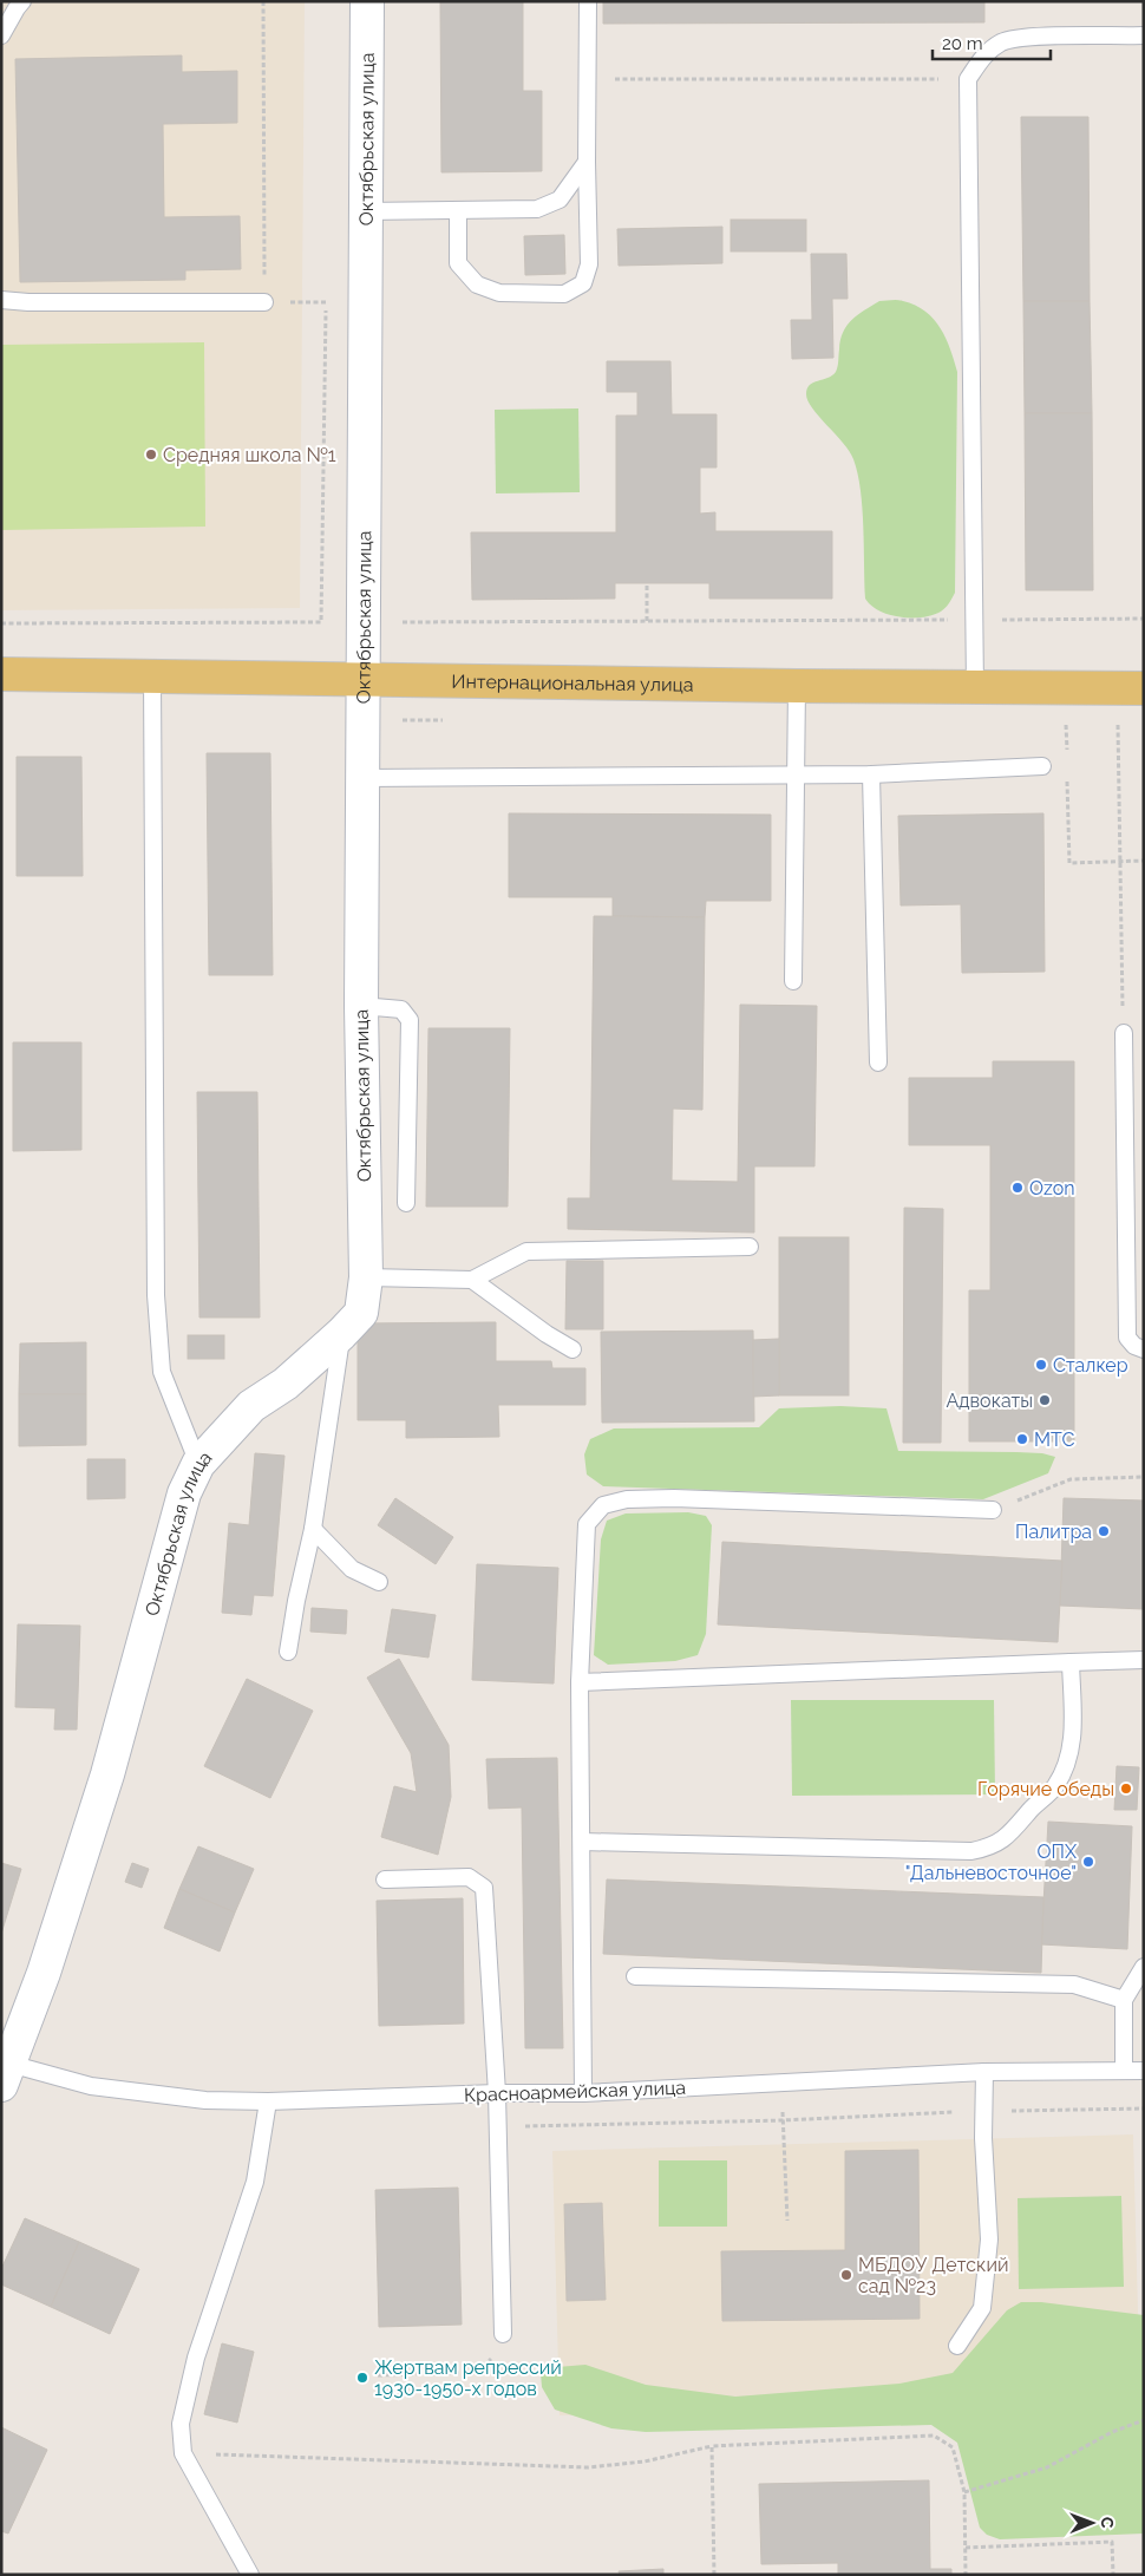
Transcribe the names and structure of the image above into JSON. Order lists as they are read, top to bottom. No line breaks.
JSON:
{"streets":{"main road":["Интернациональная улица"],"street":["Октябрьская улица"],"lane":["Красноармейская улица"]},"crossings":[["Октябрьская улица","Интернациональная улица"],["Октябрьская улица","Красноармейская улица"]],"places":["Средняя школа №1","Ozon","Сталкер","Адвокаты","МТС","Палитра","Горячие обеды","ОПХ \"Дальневосточное\"","МБДОУ Детский сад №23","Жертвам репрессий 1930-1950-х годов"],"scale_bar":"20 m","north":"right"}
